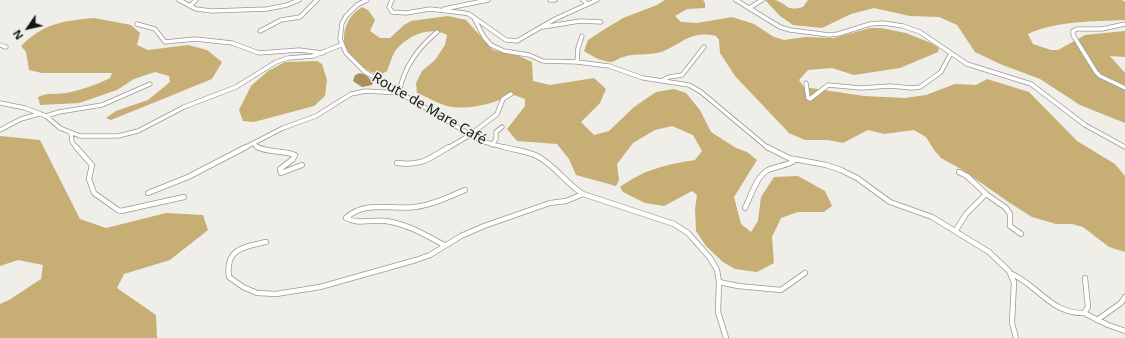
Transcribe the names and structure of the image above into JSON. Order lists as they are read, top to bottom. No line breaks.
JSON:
{"streets":{"street":["Route de Mare Café"]},"north":"bottom left"}
